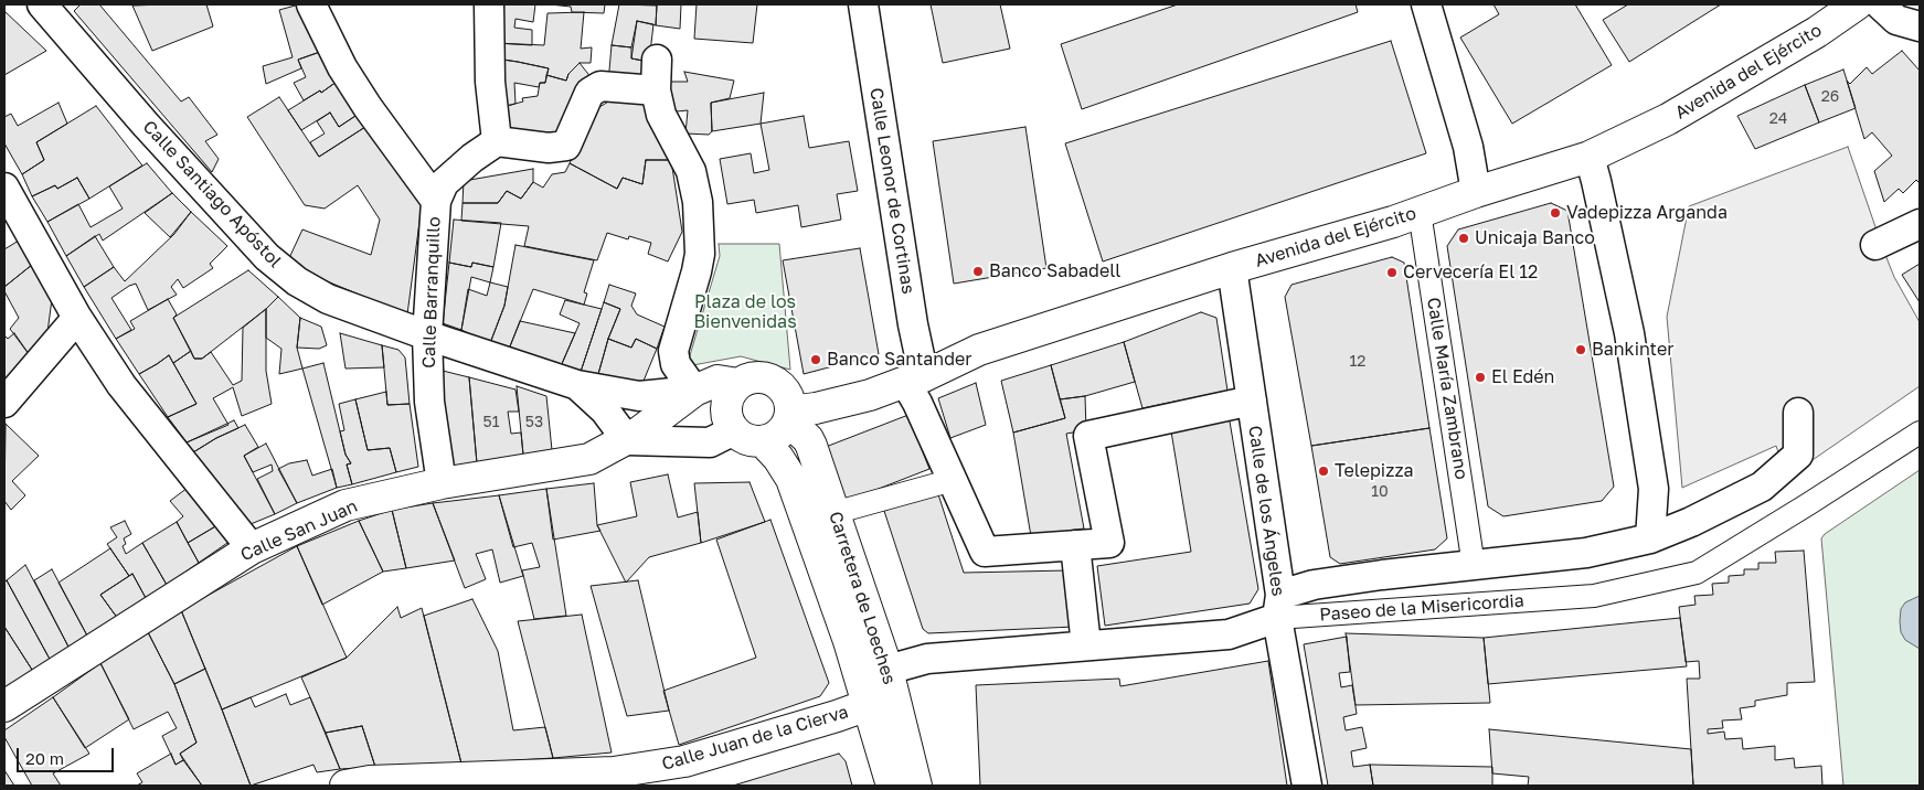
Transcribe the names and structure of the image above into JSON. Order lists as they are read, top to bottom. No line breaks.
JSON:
{"streets":{"street":["Avenida del Ejército","Calle Leonor de Cortinas","Calle Santiago Apóstol","Calle Barranquillo","Calle María Zambrano","Calle de los Ángeles","Calle San Juan","Carretera de Loeches","Paseo de la Misericordia","Calle Juan de la Cierva"]},"crossings":[["Avenida del Ejército","Calle Leonor de Cortinas"],["Avenida del Ejército","Calle Santiago Apóstol"],["Avenida del Ejército","Calle María Zambrano"],["Avenida del Ejército","Calle de los Ángeles"],["Avenida del Ejército","Calle San Juan"],["Avenida del Ejército","Carretera de Loeches"],["Calle Santiago Apóstol","Calle Barranquillo"],["Calle Santiago Apóstol","Calle San Juan"],["Calle Santiago Apóstol","Carretera de Loeches"],["Calle Barranquillo","Calle San Juan"],["Calle María Zambrano","Paseo de la Misericordia"],["Calle de los Ángeles","Paseo de la Misericordia"],["Calle San Juan","Carretera de Loeches"],["Carretera de Loeches","Paseo de la Misericordia"],["Carretera de Loeches","Calle Juan de la Cierva"]],"parks":["Plaza de los Bienvenidas"],"places":["Vadepizza Arganda","Unicaja Banco","Banco Sabadell","Cervecería El 12","Bankinter","Banco Santander","El Edén","Telepizza"],"house_numbers":["26","24","12","51","53","10"],"scale_bar":"20 m"}
